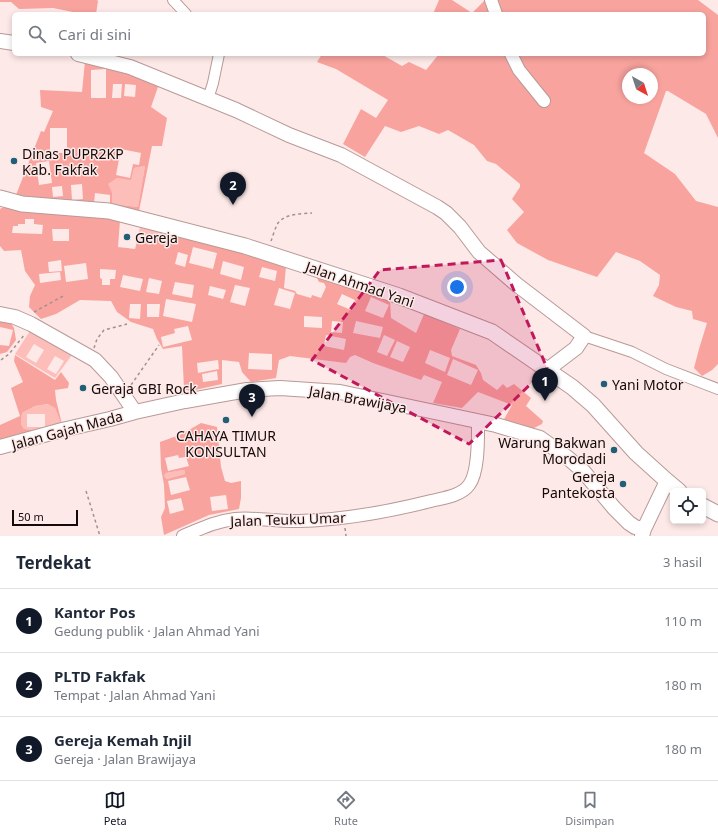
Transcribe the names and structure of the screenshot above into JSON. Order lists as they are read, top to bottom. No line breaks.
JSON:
{"streets":{"main road":["Jalan Ahmad Yani","Jalan Brawijaya","Jalan Gajah Mada"],"street":["Jalan Teuku Umar"]},"crossings":[["Jalan Brawijaya","Jalan Gajah Mada"],["Jalan Brawijaya","Jalan Teuku Umar"]],"places":["Dinas PUPR2KP Kab. Fakfak","Gereja","Yani Motor","Geraja GBI Rock","CAHAYA TIMUR KONSULTAN","Warung Bakwan Morodadi","Gereja Pantekosta"],"scale_bar":"50 m","north":"bottom right","page":{"search":"Cari di sini","pins":["2","1","3"],"scale":"50 m","heading":["Terdekat","3 hasil"],"list":[{"mark":"1","name":"Kantor Pos","note":"Gedung publik · Jalan Ahmad Yani","value":"110 m"},{"mark":"2","name":"PLTD Fakfak","note":"Tempat · Jalan Ahmad Yani","value":"180 m"},{"mark":"3","name":"Gereja Kemah Injil","note":"Gereja · Jalan Brawijaya","value":"180 m"}],"nav":["Peta","Rute","Disimpan"]}}
